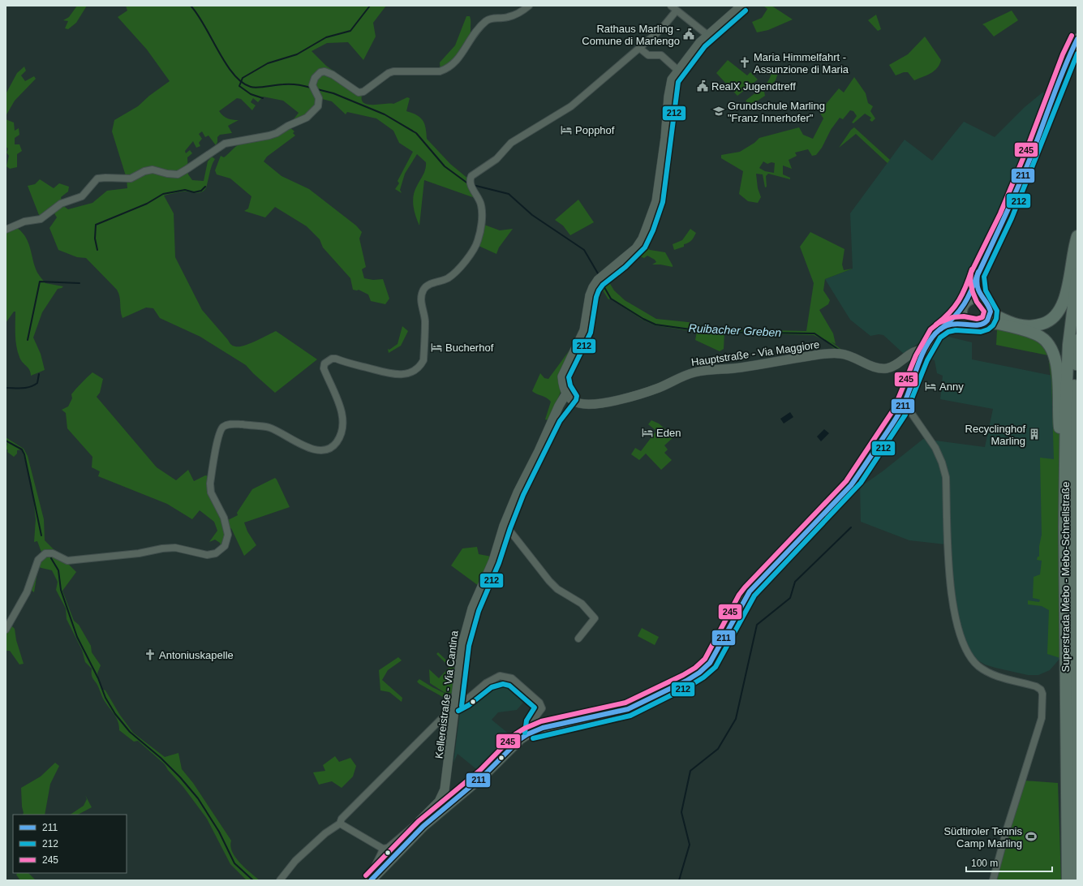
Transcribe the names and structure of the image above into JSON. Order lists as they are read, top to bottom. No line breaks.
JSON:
{"streets":{"highway":["Superstrada Mebo - Mebo-Schnellstraße"],"street":["Hauptstraße - Via Maggiore","Kellereistraße - Via Cantina"]},"crossings":[["Hauptstraße - Via Maggiore","Kellereistraße - Via Cantina"]],"water":["Ruibacher Greben"],"places":{"public building":["Rathaus Marling - Comune di Marlengo","RealX Jugendtreff"],"church":["Maria Himmelfahrt - Assunzione di Maria","Antoniuskapelle"],"school or university":["Grundschule Marling \"Franz Innerhofer\""],"hotel":["Popphof","Bucherhof","Anny","Eden"],"building":["Recyclinghof Marling"],"sports":["Südtiroler Tennis Camp Marling"]},"lines":["transit line 212","transit line 245","transit line 211"],"legend":["211","212","245"],"scale_bar":"100 m"}
